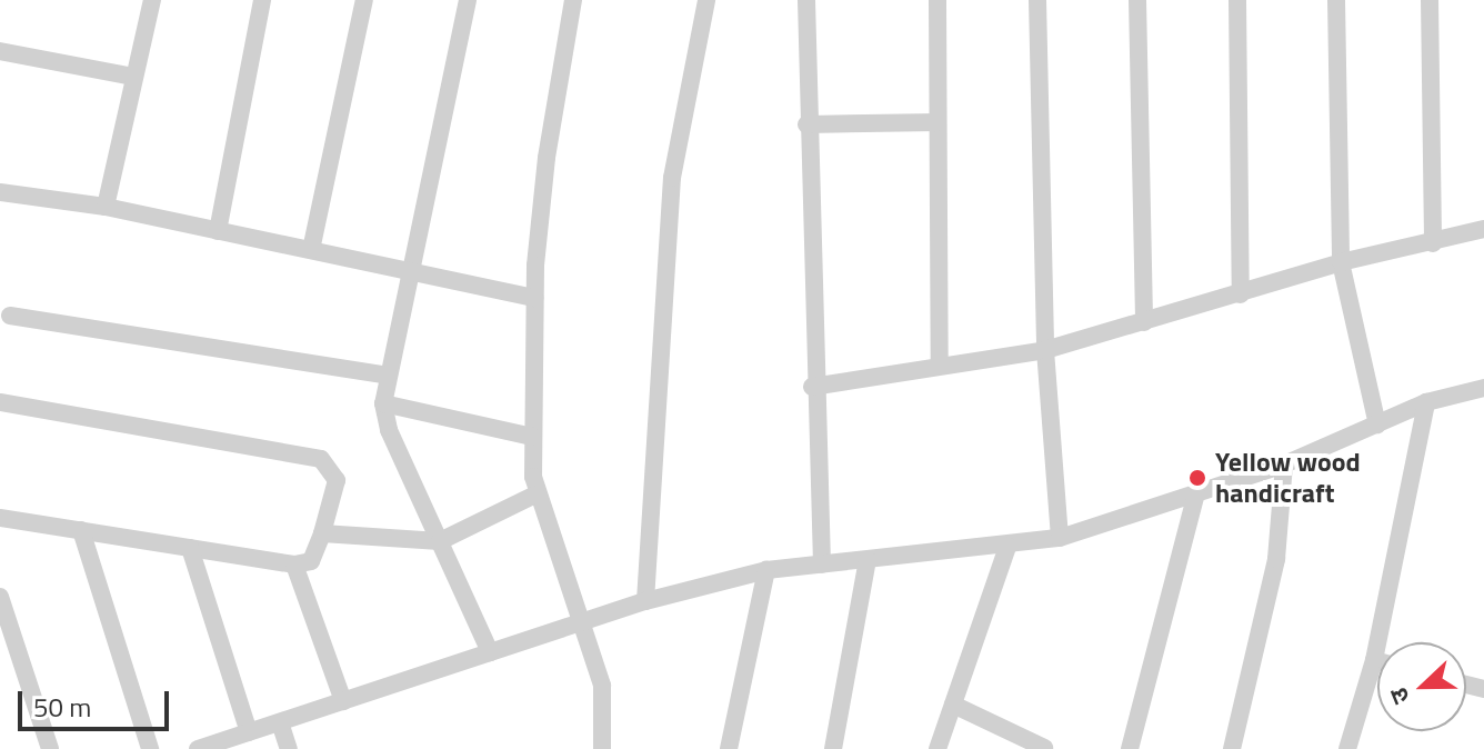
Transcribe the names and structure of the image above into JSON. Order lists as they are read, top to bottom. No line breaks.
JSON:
{"places":["Yellow wood handicraft"],"scale_bar":"50 m","north":"left"}
